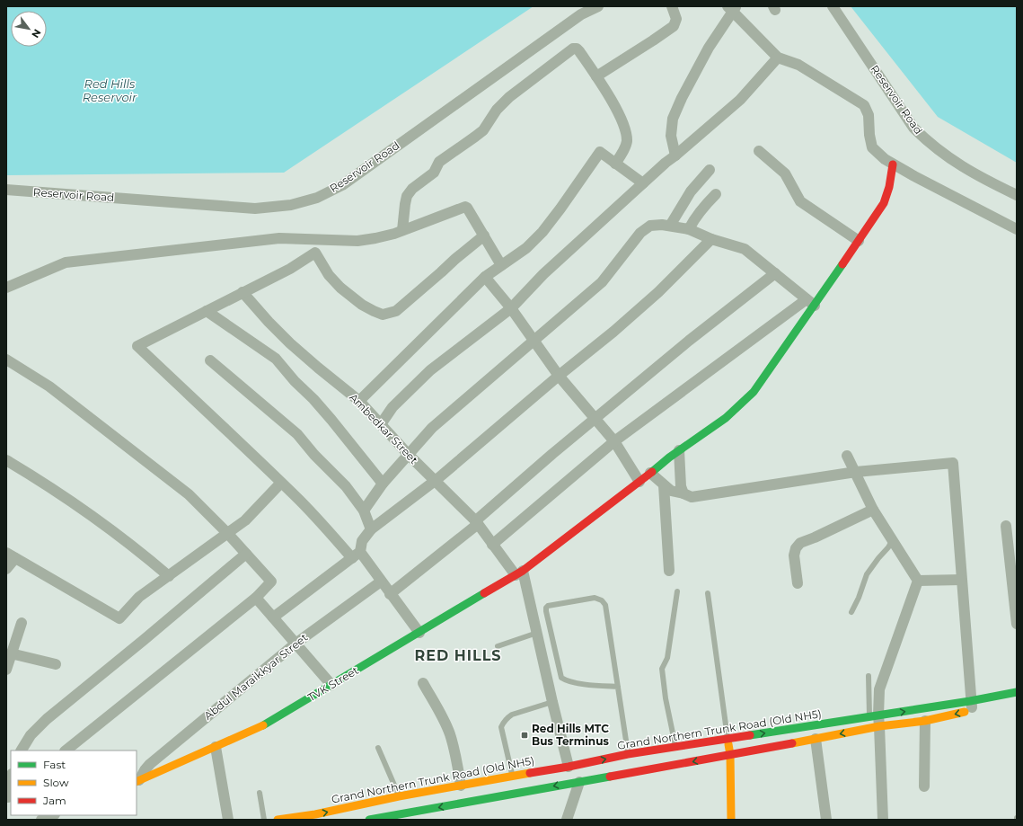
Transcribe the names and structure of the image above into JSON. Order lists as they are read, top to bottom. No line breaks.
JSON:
{"streets":{"main road":["TVK Street","Grand Northern Trunk Road (Old NH5)"],"street":["Reservoir Road","Ambedkar Street","Abdul Maraikkyar Street"]},"crossings":[["Ambedkar Street","TVK Street"],["Abdul Maraikkyar Street","TVK Street"]],"districts":["RED HILLS"],"water":["Red Hills Reservoir"],"places":{"transit":["Red Hills MTC Bus Terminus"]},"legend":["Fast","Slow","Jam"],"north":"bottom right"}
